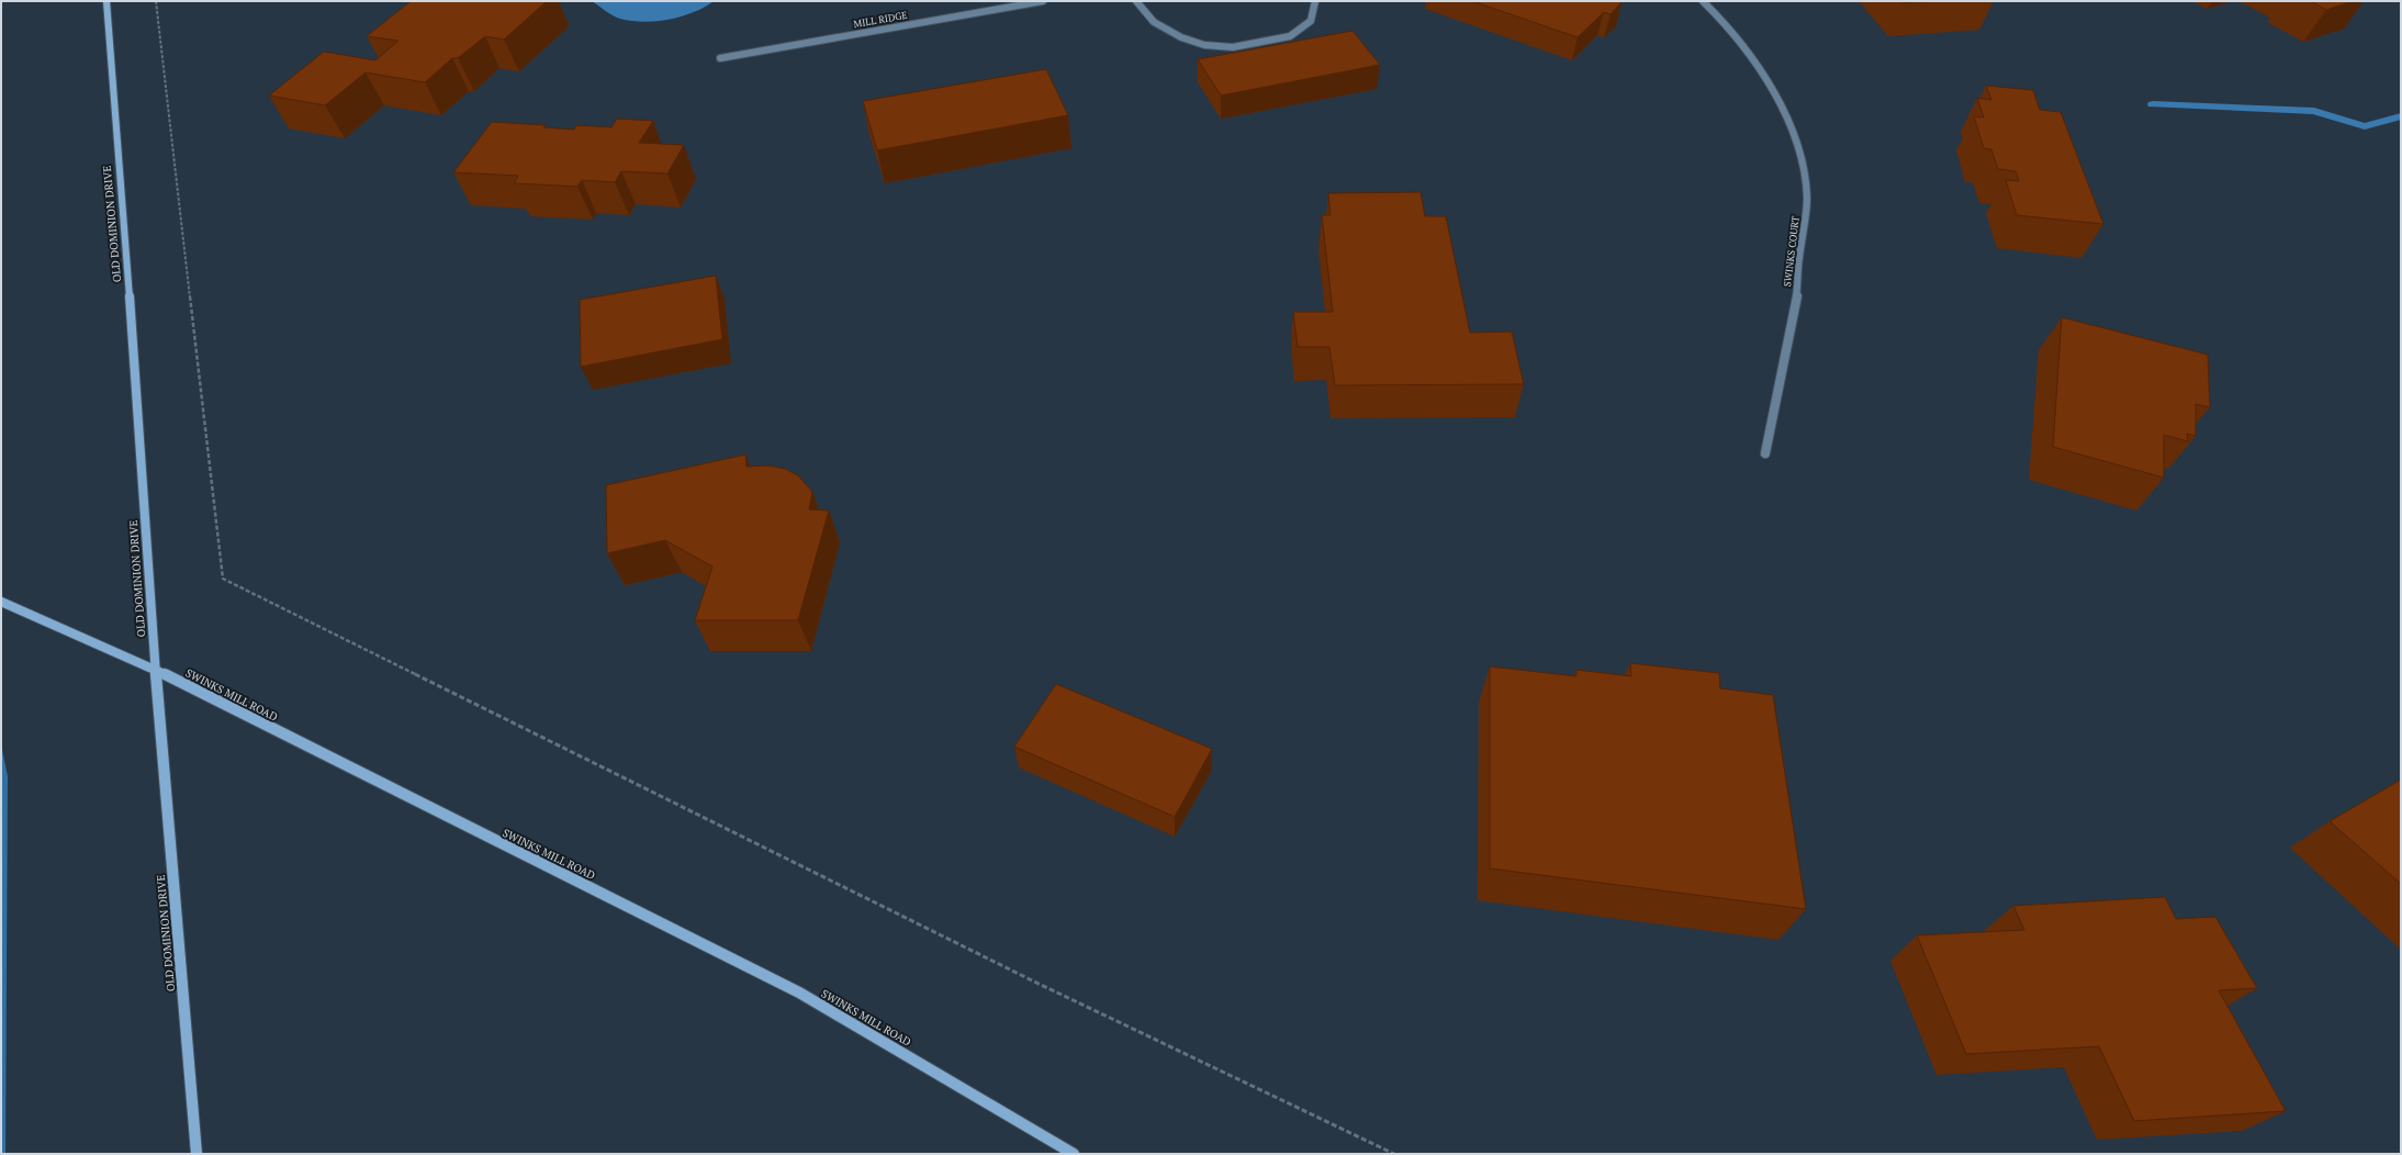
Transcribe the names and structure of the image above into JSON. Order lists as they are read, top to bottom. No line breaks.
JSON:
{"streets":{"main road":["OLD DOMINION DRIVE","SWINKS MILL ROAD"],"street":["MILL RIDGE","SWINKS COURT"]},"crossings":[["OLD DOMINION DRIVE","SWINKS MILL ROAD"]]}
